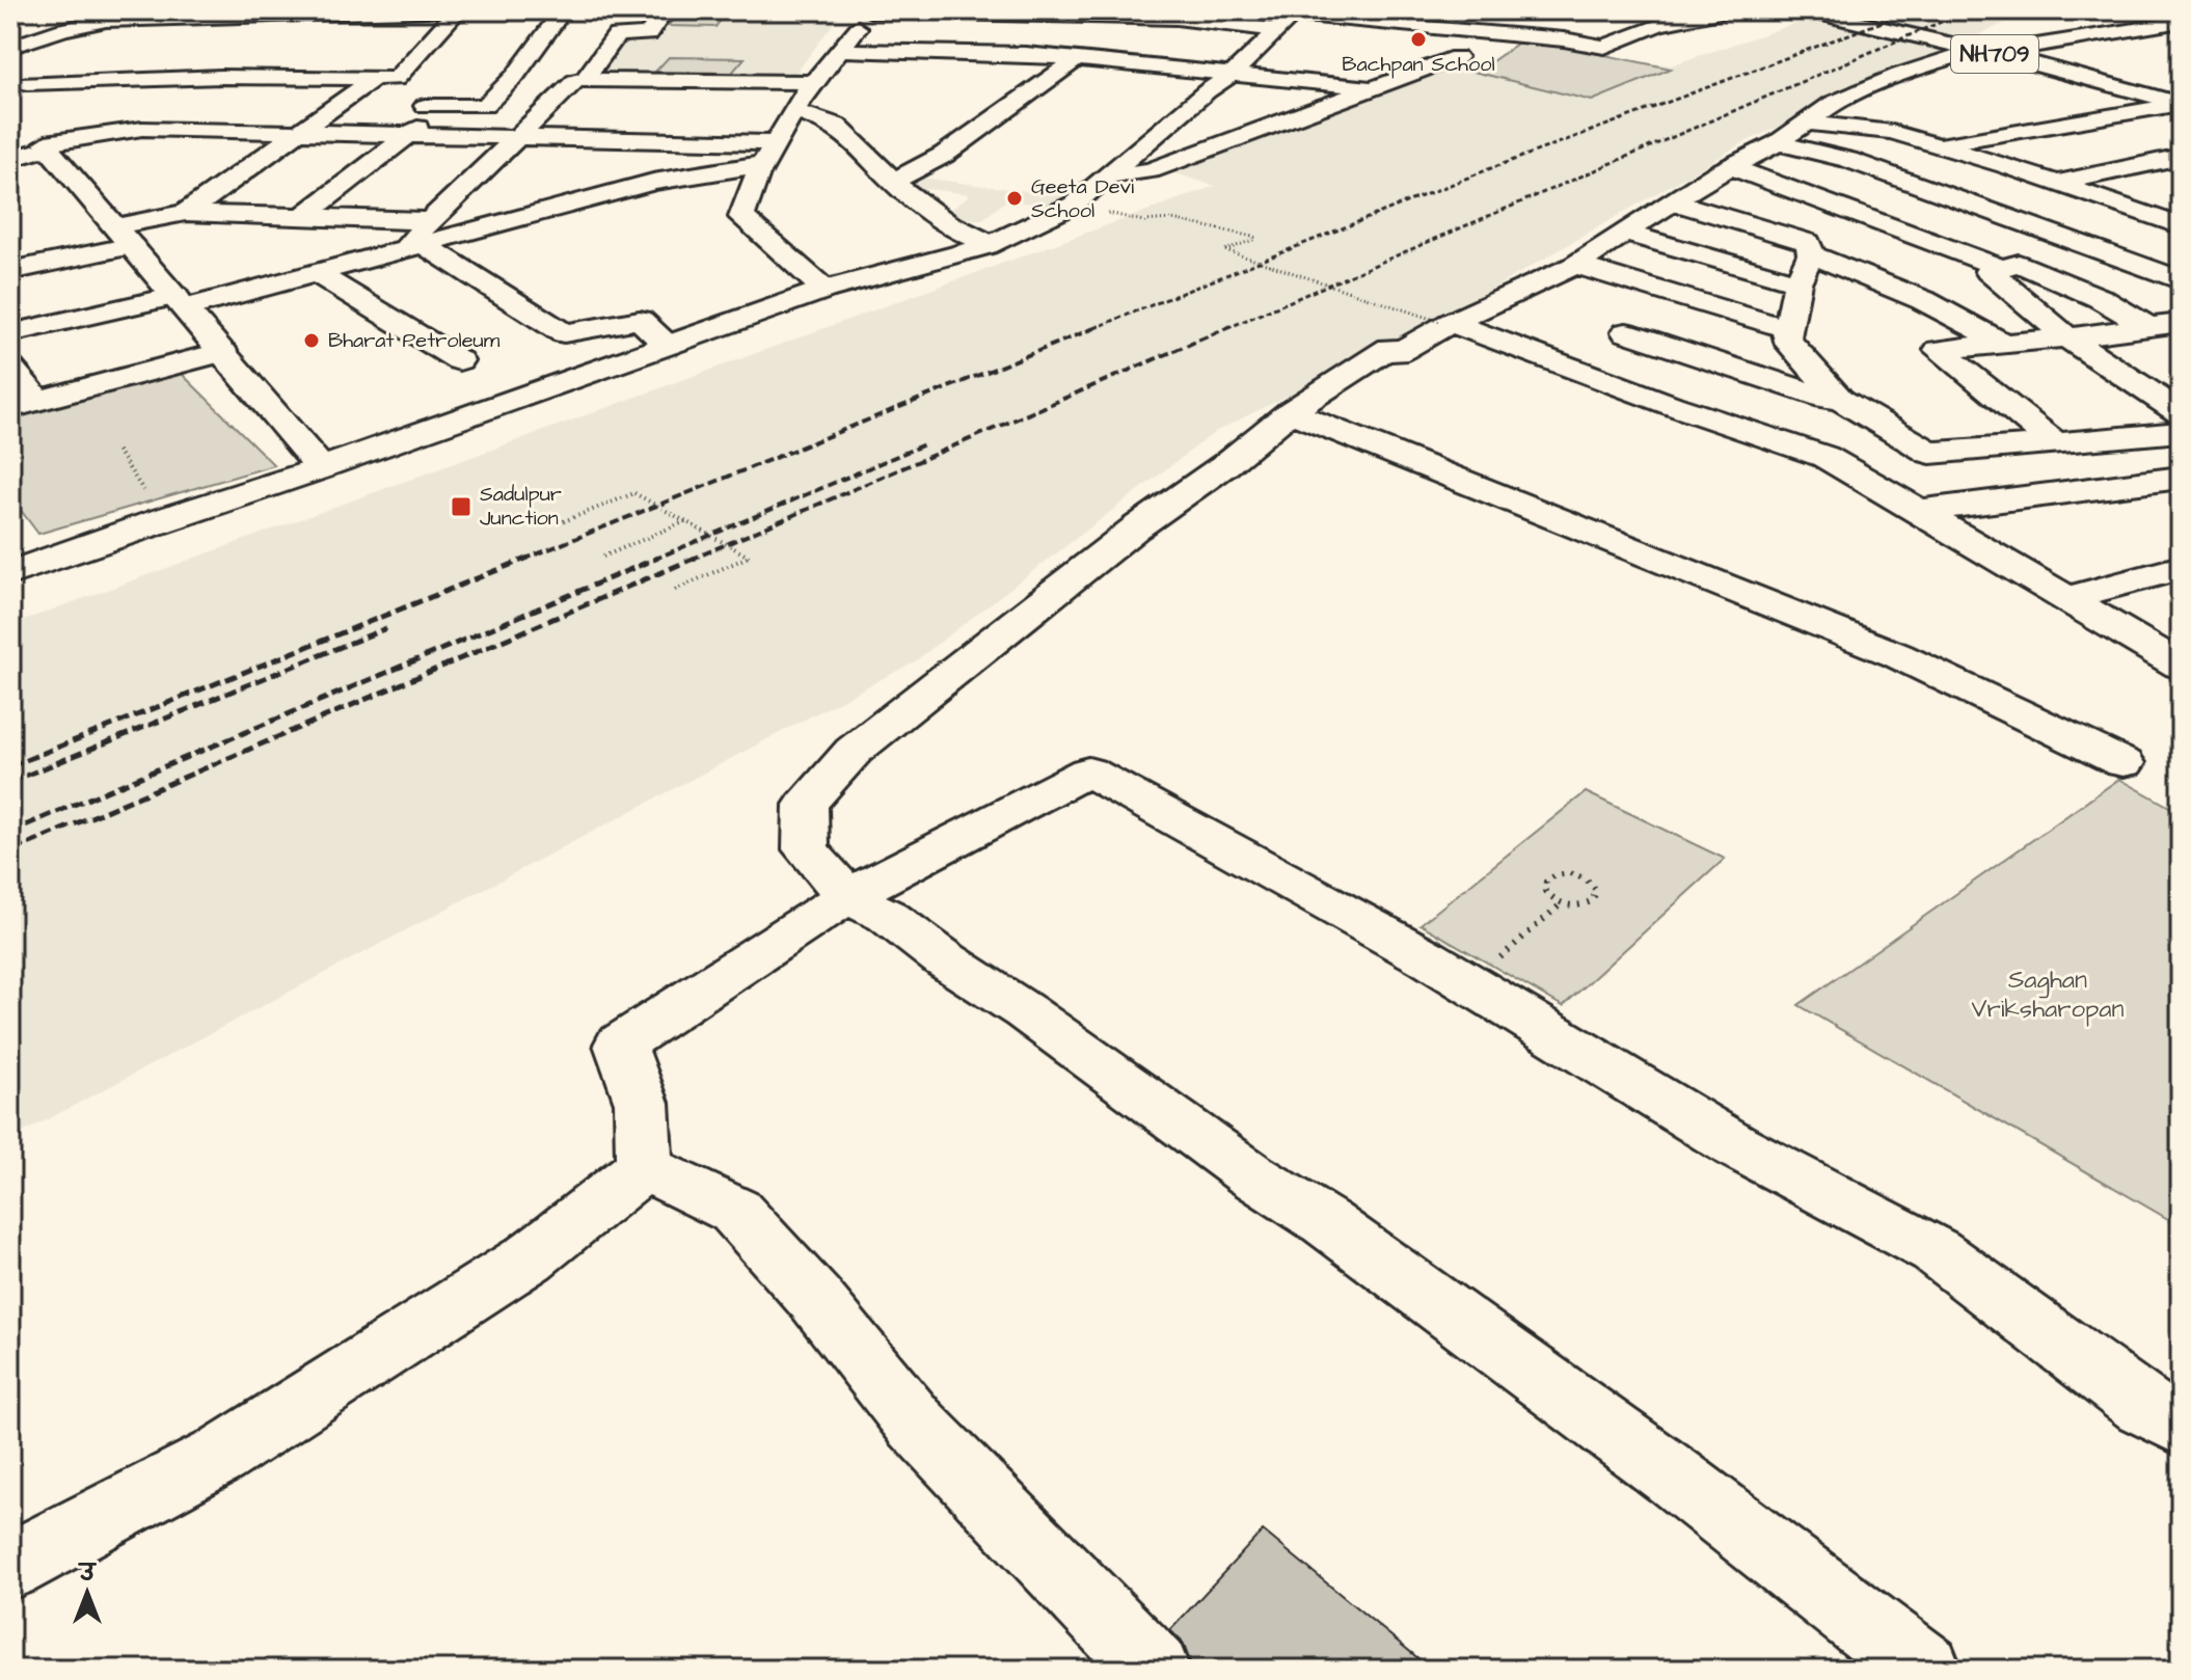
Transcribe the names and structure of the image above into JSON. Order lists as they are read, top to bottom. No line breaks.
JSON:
{"streets":{"street":["NH709"]},"parks":["Saghan Vriksharopan"],"places":{"other":["Bachpan School","Geeta Devi School","Bharat Petroleum"],"transit":["Sadulpur Junction"]},"north":"top"}
